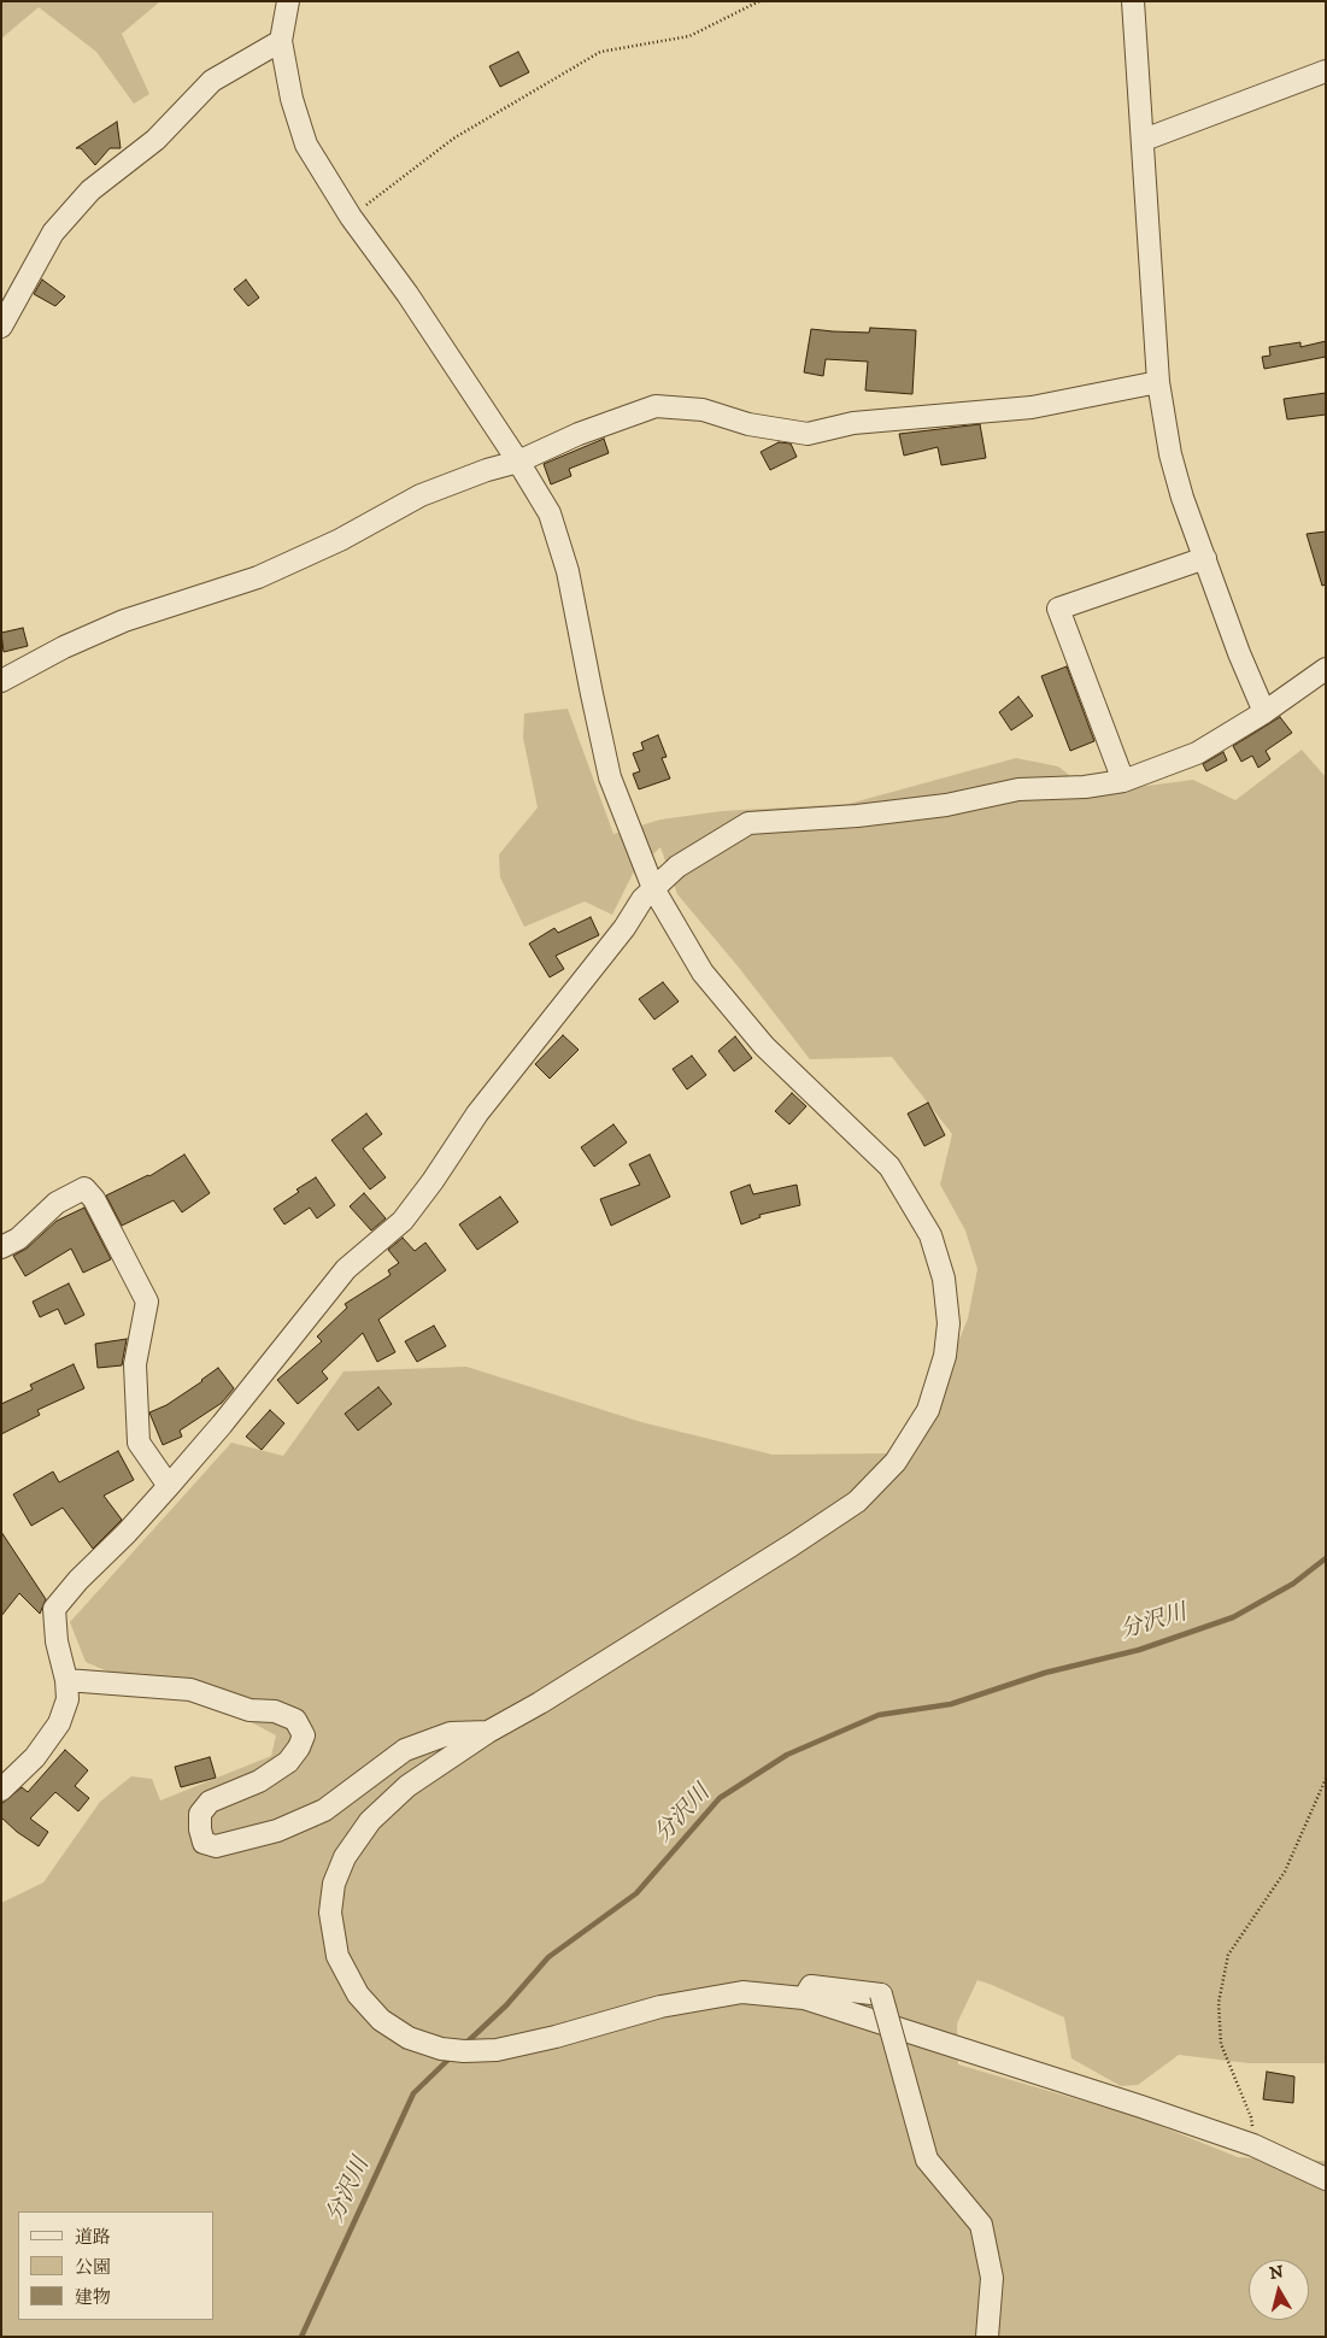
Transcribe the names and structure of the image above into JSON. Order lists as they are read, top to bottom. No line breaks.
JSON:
{"water":["分沢川"],"legend":["道路","公園","建物"],"north":"top"}
